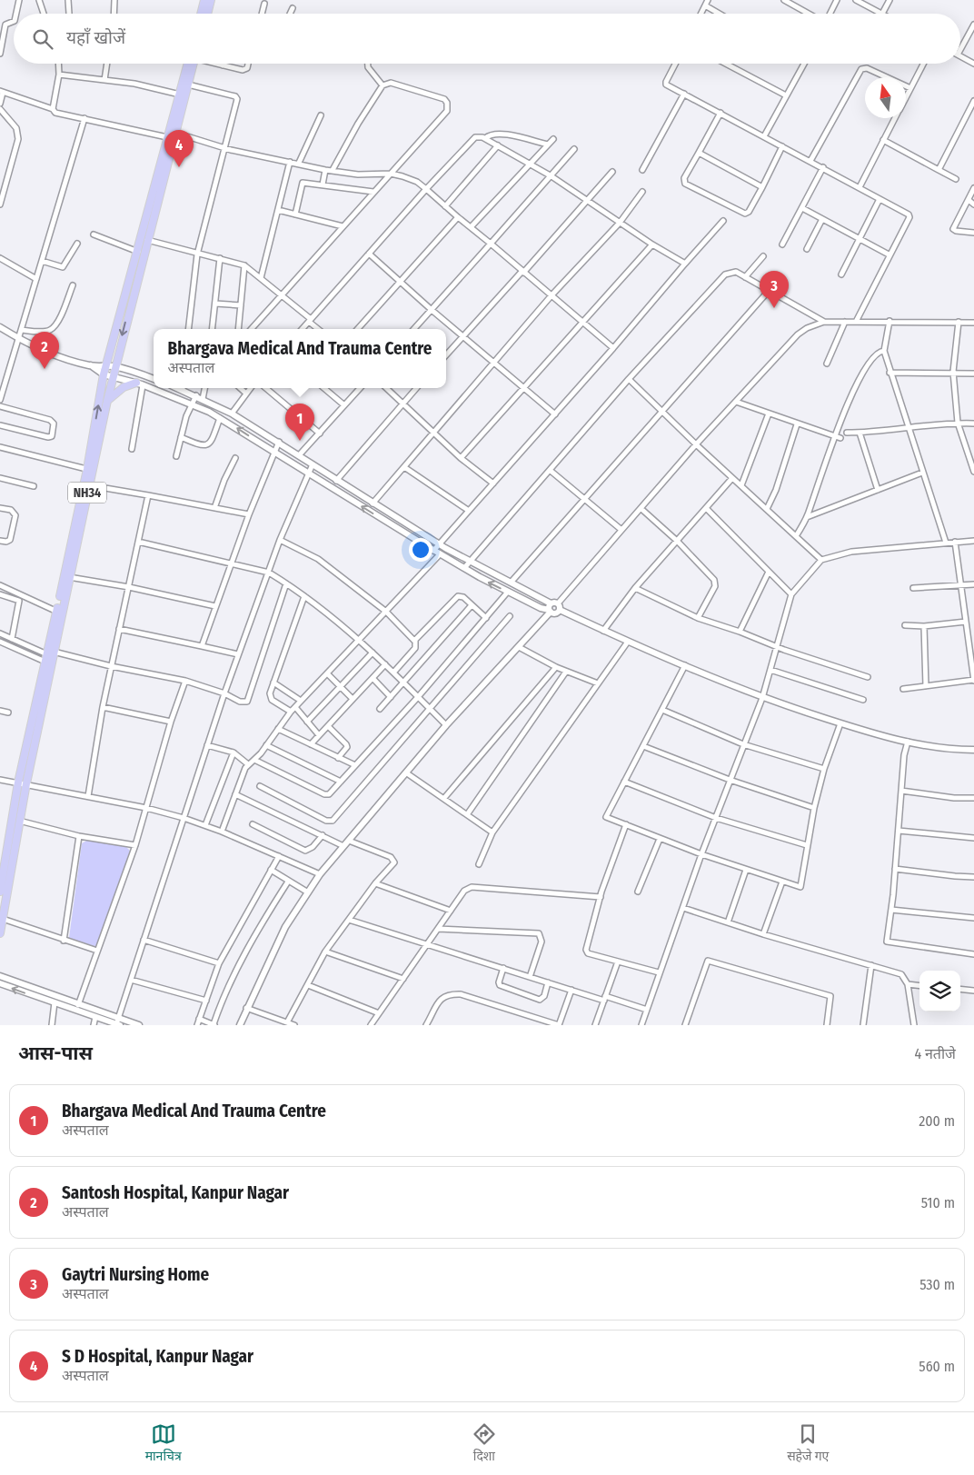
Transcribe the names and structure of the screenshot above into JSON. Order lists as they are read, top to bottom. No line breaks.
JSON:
{"streets":{"highway":["NH34"]},"north":"top","page":{"search":"यहाँ खोजें","pins":["4","3","2","1"],"popup":["Bhargava Medical And Trauma Centre","अस्पताल"],"heading":["आस-पास","4 नतीजे"],"list":[{"mark":"1","name":"Bhargava Medical And Trauma Centre","note":"अस्पताल","value":"200 m"},{"mark":"2","name":"Santosh Hospital, Kanpur Nagar","note":"अस्पताल","value":"510 m"},{"mark":"3","name":"Gaytri Nursing Home","note":"अस्पताल","value":"530 m"},{"mark":"4","name":"S D Hospital, Kanpur Nagar","note":"अस्पताल","value":"560 m"}],"nav":["मानचित्र","दिशा","सहेजे गए"]}}
